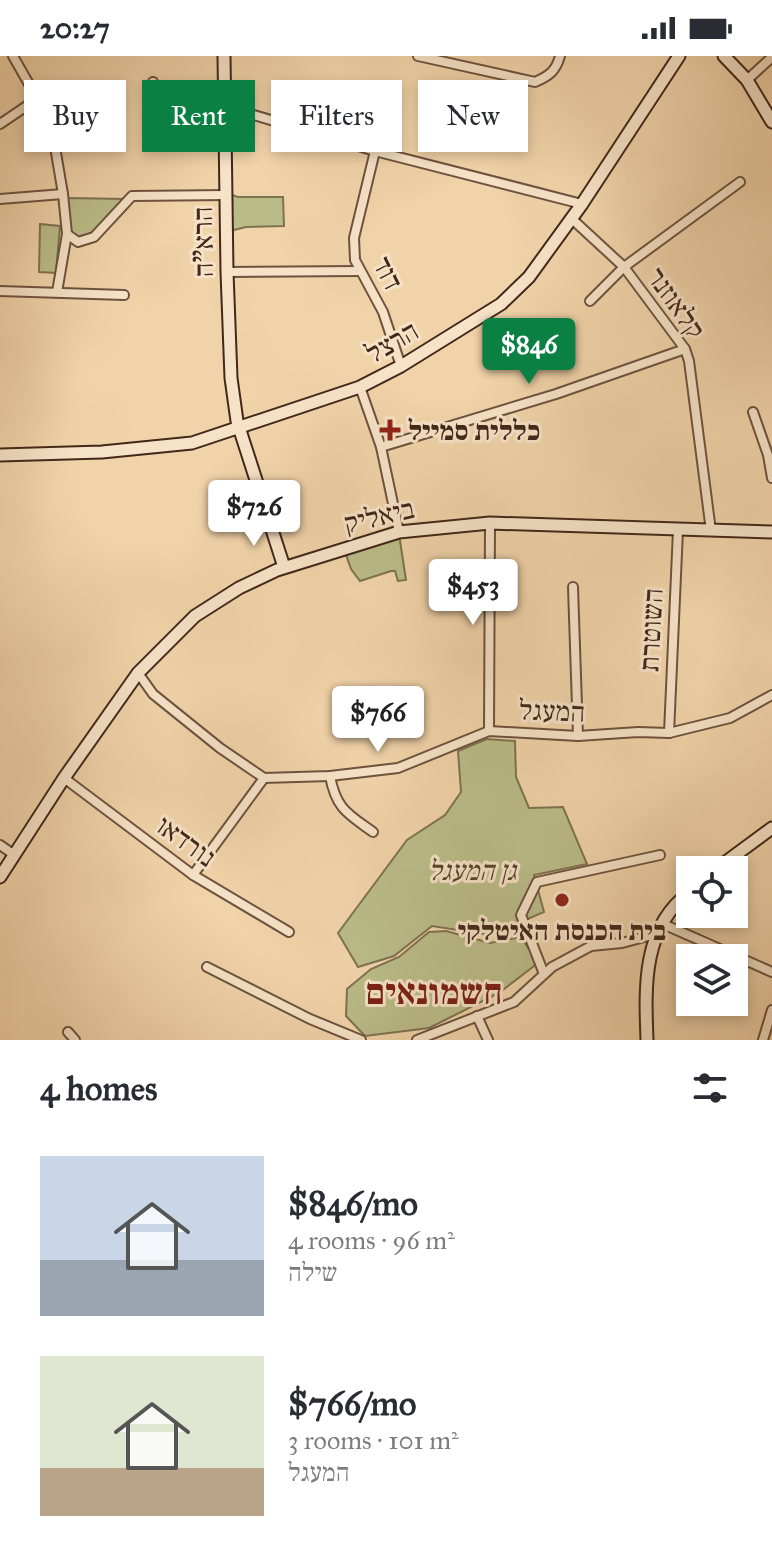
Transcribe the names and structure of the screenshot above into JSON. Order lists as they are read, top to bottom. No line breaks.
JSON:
{"streets":{"street":["הרא\"ה","דוד","קלאוזנר","הרצל","ביאליק","השוטרת","המעגל","נורדאו"]},"crossings":[["הרא\"ה","הרצל"],["הרא\"ה","ביאליק"],["דוד","הרצל"],["קלאוזנר","הרצל"],["קלאוזנר","ביאליק"],["ביאליק","השוטרת"],["ביאליק","נורדאו"],["השוטרת","המעגל"]],"districts":["חשמונאים"],"parks":["גן המעגל"],"places":{"health":["כללית סמייל"],"other":["בית הכנסת האיטלקי"]},"page":{"status":"20:27","chip":["Buy","Rent","Filters","New"],"price":["$846","$726","$453","$766"],"heading":"4 homes","list":[{"name":"$846/mo","note":"4 rooms · 96 m² · שילה"},{"name":"$766/mo","note":"3 rooms · 101 m² · המעגל"}]}}
